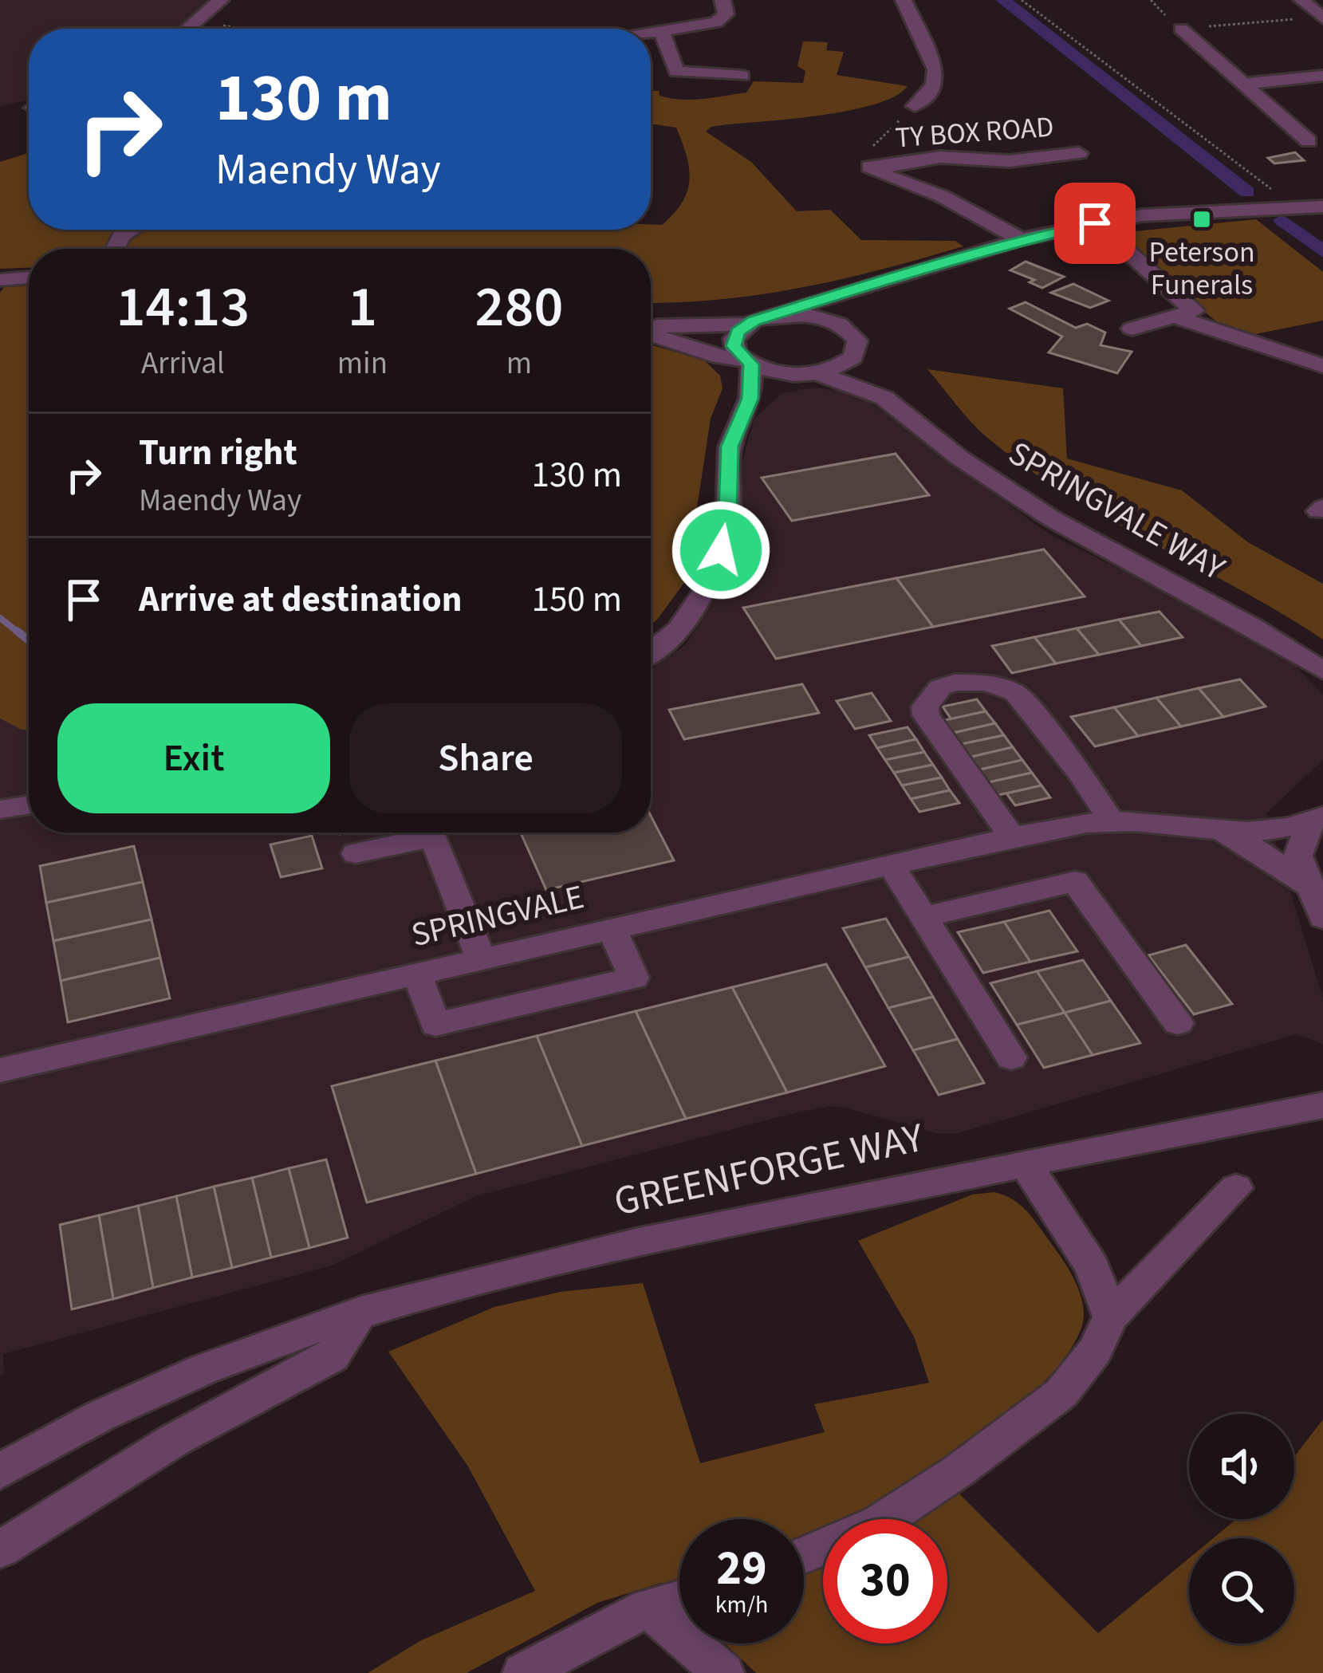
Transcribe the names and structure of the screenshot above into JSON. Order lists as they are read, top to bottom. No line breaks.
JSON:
{"streets":{"street":["TY BOX ROAD","SPRINGVALE WAY","SPRINGVALE","GREENFORGE WAY"]},"places":{"transit":["Peterson Funerals"]},"page":{"turn":["130 m","Maendy Way"],"eta":["14:13","Arrival","1","min","280","m"],"list":[{"name":"Turn right","note":"Maendy Way","value":"130 m"},{"name":"Arrive at destination","value":"150 m"}],"buttons":["Exit","Share"],"speed":"29 km/h","limit":"30"}}
